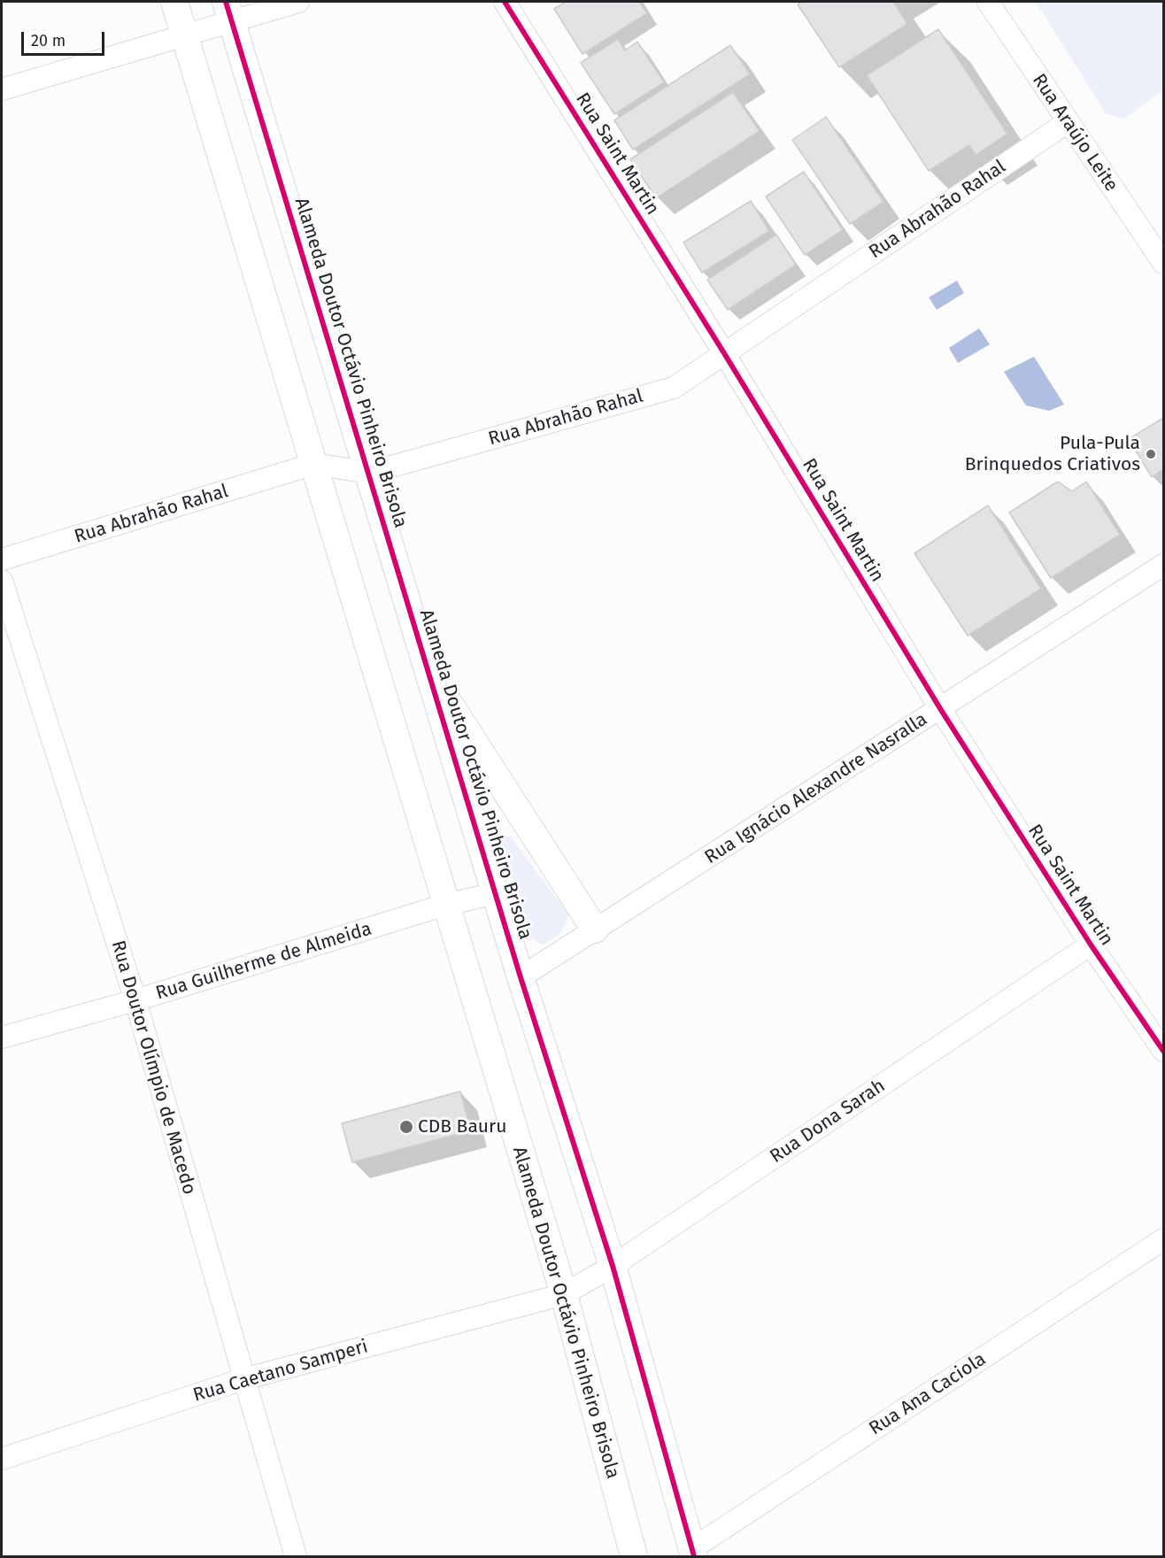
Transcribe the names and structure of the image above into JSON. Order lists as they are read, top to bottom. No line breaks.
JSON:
{"streets":{"street":["Rua Araújo Leite","Rua Saint Martin","Rua Abrahão Rahal","Alameda Doutor Octávio Pinheiro Brisola","Rua Ignácio Alexandre Nasralla","Rua Guilherme de Almeida","Rua Doutor Olímpio de Macedo","Rua Dona Sarah","Rua Caetano Samperi","Rua Ana Caciola"]},"crossings":[["Rua Araújo Leite","Rua Abrahão Rahal"],["Rua Saint Martin","Rua Abrahão Rahal"],["Rua Saint Martin","Rua Ignácio Alexandre Nasralla"],["Rua Saint Martin","Rua Dona Sarah"],["Rua Abrahão Rahal","Alameda Doutor Octávio Pinheiro Brisola"],["Alameda Doutor Octávio Pinheiro Brisola","Rua Ignácio Alexandre Nasralla"],["Alameda Doutor Octávio Pinheiro Brisola","Rua Guilherme de Almeida"],["Alameda Doutor Octávio Pinheiro Brisola","Rua Dona Sarah"],["Alameda Doutor Octávio Pinheiro Brisola","Rua Caetano Samperi"],["Alameda Doutor Octávio Pinheiro Brisola","Rua Ana Caciola"],["Rua Guilherme de Almeida","Rua Doutor Olímpio de Macedo"],["Rua Doutor Olímpio de Macedo","Rua Caetano Samperi"],["Rua Dona Sarah","Rua Caetano Samperi"]],"places":["Pula-Pula Brinquedos Criativos","CDB Bauru"],"scale_bar":"20 m"}
